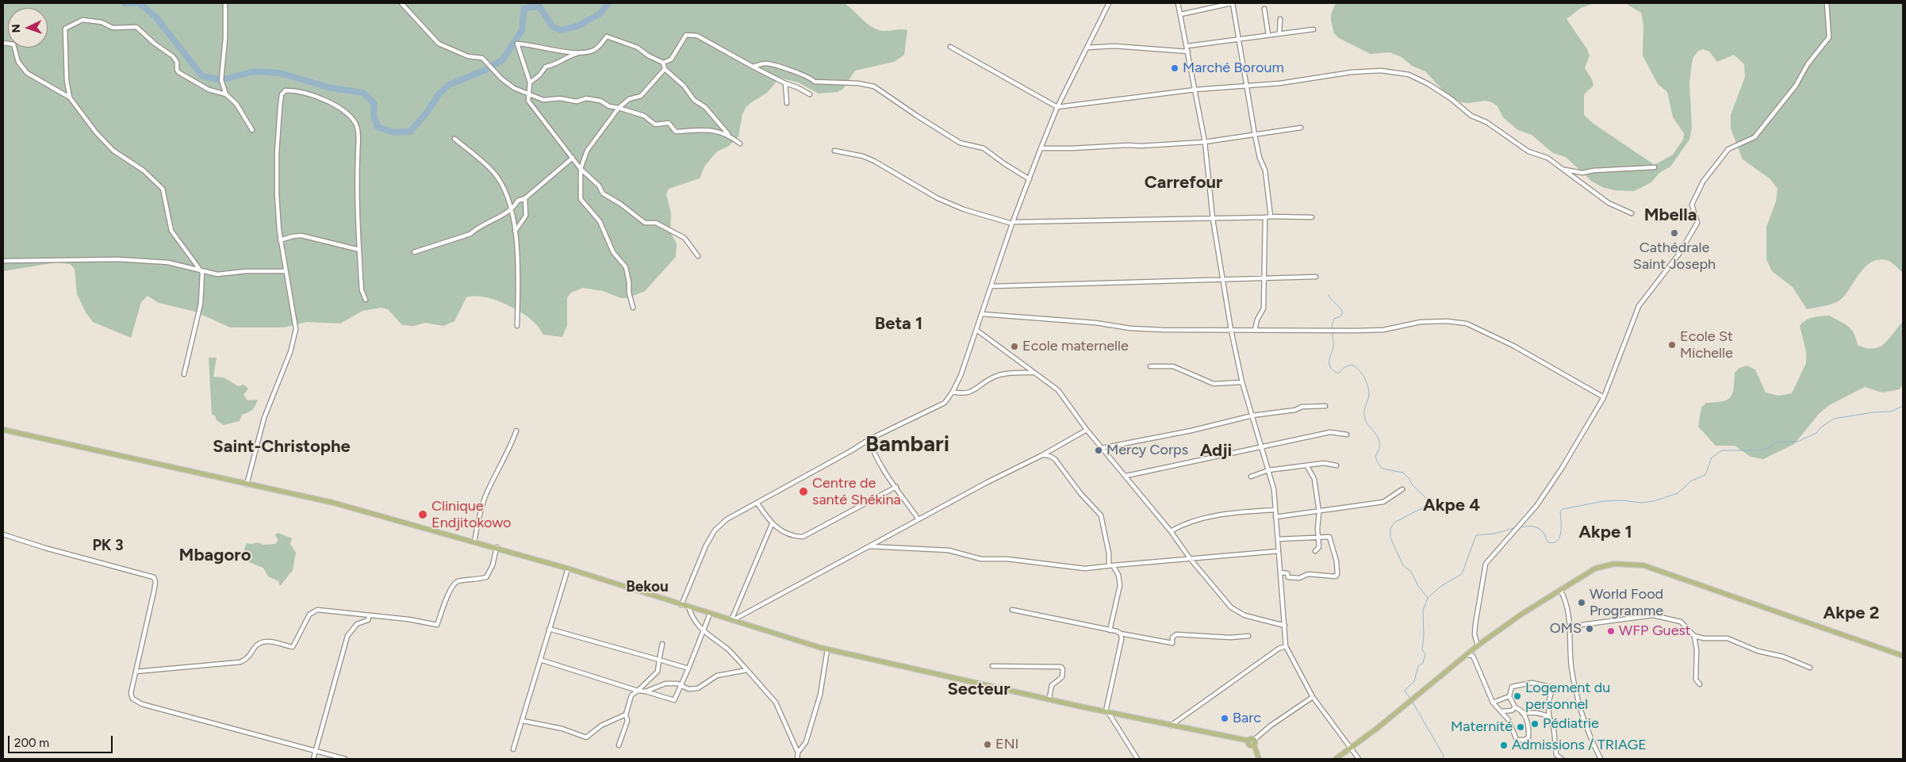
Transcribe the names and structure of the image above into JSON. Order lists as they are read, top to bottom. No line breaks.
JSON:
{"districts":["Carrefour","Mbella","Beta 1","Bambari","Saint-Christophe","Adji","Akpe 4","Akpe 1","PK 3","Mbagoro","Bekou","Akpe 2","Secteur"],"places":["Marché Boroum","Cathédrale Saint Joseph","Ecole St Michelle","Ecole maternelle","Mercy Corps","Centre de santé Shékina","Clinique Endjitokowo","World Food Programme","OMS","WFP Guest","Logement du personnel","Barc","Pédiatrie","Maternité","ENI","Admissions / TRIAGE"],"scale_bar":"200 m","north":"left"}
